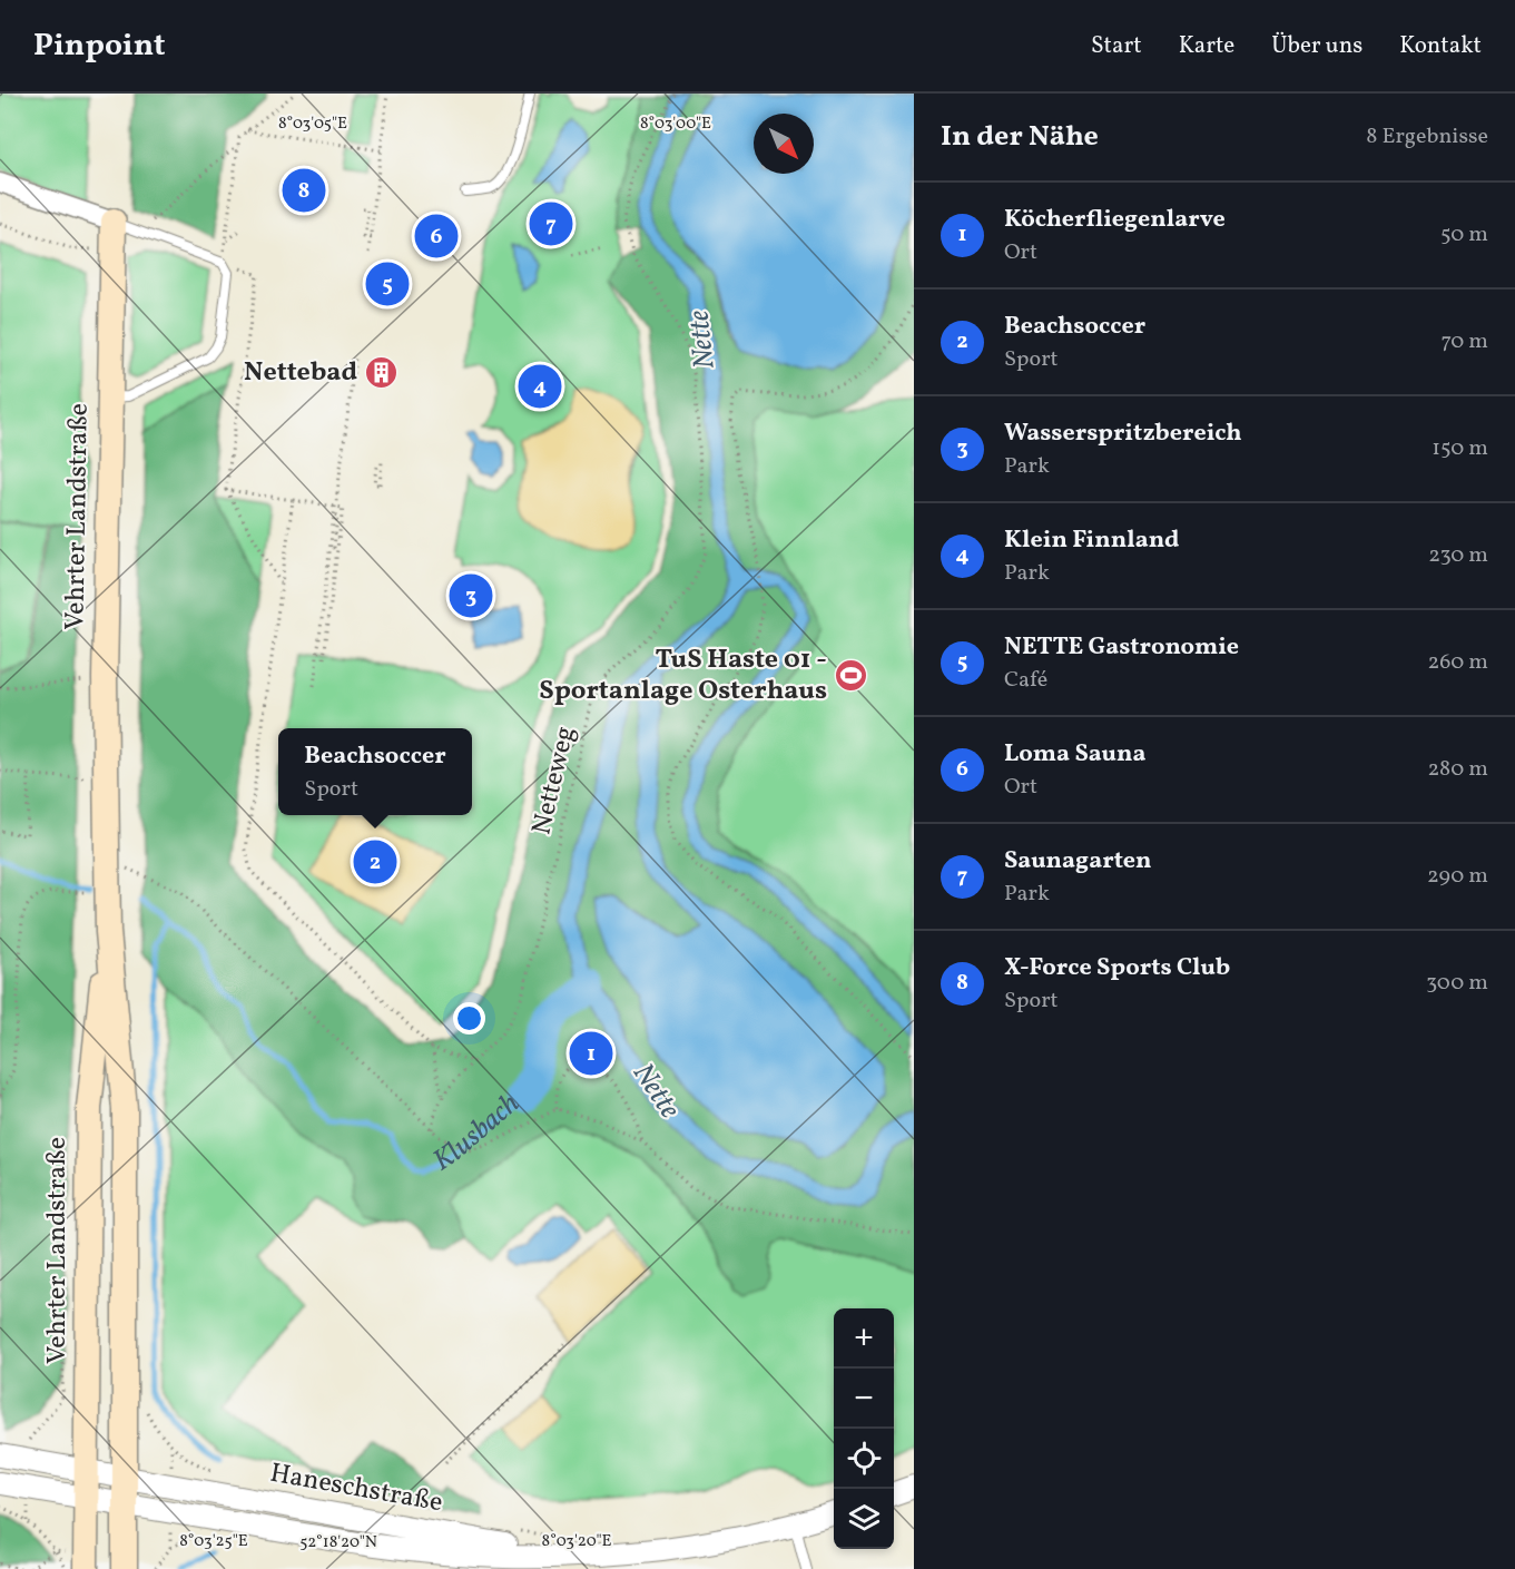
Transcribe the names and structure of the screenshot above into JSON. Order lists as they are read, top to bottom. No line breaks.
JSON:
{"streets":{"main road":["Vehrter Landstraße"],"street":["Haneschstraße"],"path":["Netteweg"]},"crossings":[["Vehrter Landstraße","Haneschstraße"]],"water":["Nette","Klusbach"],"places":{"building":["Nettebad"],"sports":["TuS Haste 01 - Sportanlage Osterhaus"]},"north":"bottom right","page":{"header":"Pinpoint","nav":["Start","Karte","Über uns","Kontakt"],"heading":["In der Nähe","8 Ergebnisse"],"pins":["8","7","6","5","4","3","2","1"],"list":[{"mark":"1","name":"Köcherfliegenlarve","note":"Ort","value":"50 m"},{"mark":"2","name":"Beachsoccer","note":"Sport","value":"70 m"},{"mark":"3","name":"Wasserspritzbereich","note":"Park","value":"150 m"},{"mark":"4","name":"Klein Finnland","note":"Park","value":"230 m"},{"mark":"5","name":"NETTE Gastronomie","note":"Café","value":"260 m"},{"mark":"6","name":"Loma Sauna","note":"Ort","value":"280 m"},{"mark":"7","name":"Saunagarten","note":"Park","value":"290 m"},{"mark":"8","name":"X-Force Sports Club","note":"Sport","value":"300 m"}],"popup":["Beachsoccer","Sport"],"map_buttons":["+","−"]},"coordinates":["8°03'05\"E","8°03'00\"E","8°03'25\"E","8°03'20\"E","52°18'20\"N"]}
